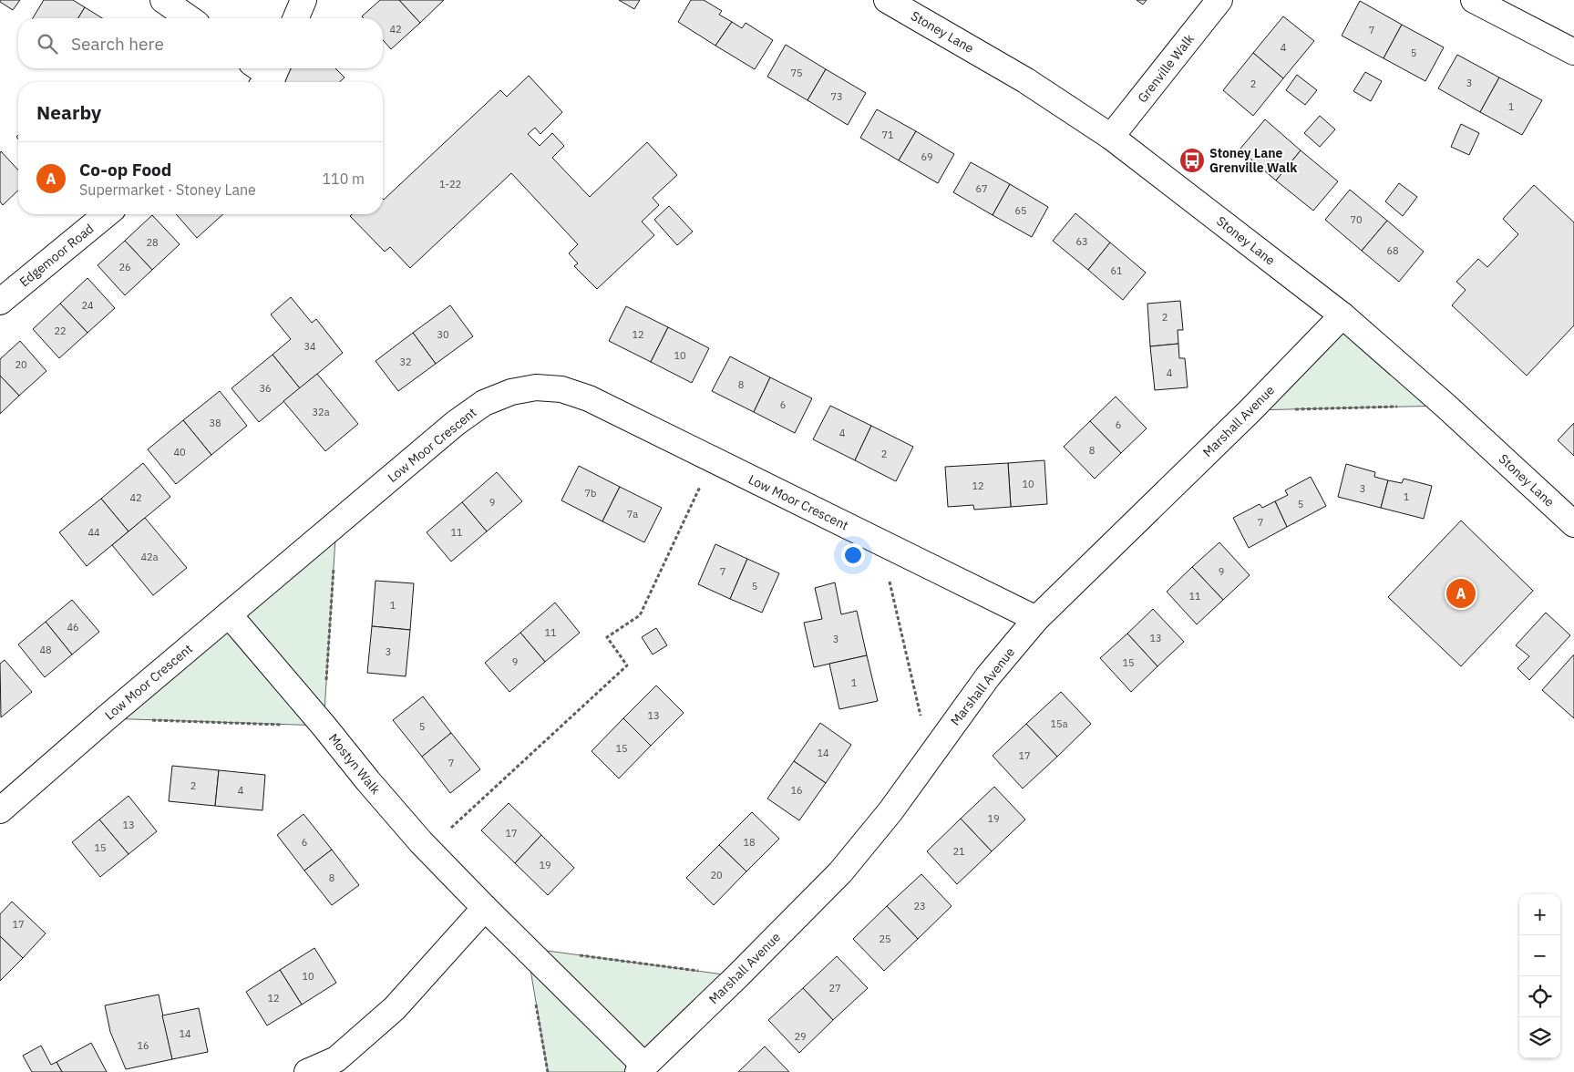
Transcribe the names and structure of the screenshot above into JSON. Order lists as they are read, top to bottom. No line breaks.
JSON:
{"streets":{"street":["Stoney Lane","Grenville Walk","Edgemoor Road","Marshall Avenue","Low Moor Crescent","Mostyn Walk"]},"crossings":[["Stoney Lane","Grenville Walk"],["Stoney Lane","Marshall Avenue"],["Marshall Avenue","Low Moor Crescent"],["Marshall Avenue","Mostyn Walk"],["Low Moor Crescent","Mostyn Walk"]],"places":{"bus stop":["Stoney Lane Grenville Walk"]},"house_numbers":["42","7","4","5","75","3","2","73","1","71","69","1-22","67","65","70","63","28","68","26","61","24","2","22","30","12","34","10","32","20","4","8","36","6","32a","38","6","4","8","40","2","10","12","3","7b","1","42","9","5","7a","7","44","11","42a","7","9","5","11","1","46","11","13","3","48","3","9","15","1","13","15a","5","15","14","17","7","2","4","16","19","13","17","6","18","15","21","19","20","8","23","17","25","10","27","12","14","29","16"],"page":{"search":"Search here","heading":"Nearby","list":[{"mark":"A","name":"Co-op Food","note":"Supermarket · Stoney Lane","value":"110 m"}],"pins":"A","map_buttons":["+","−"]}}
